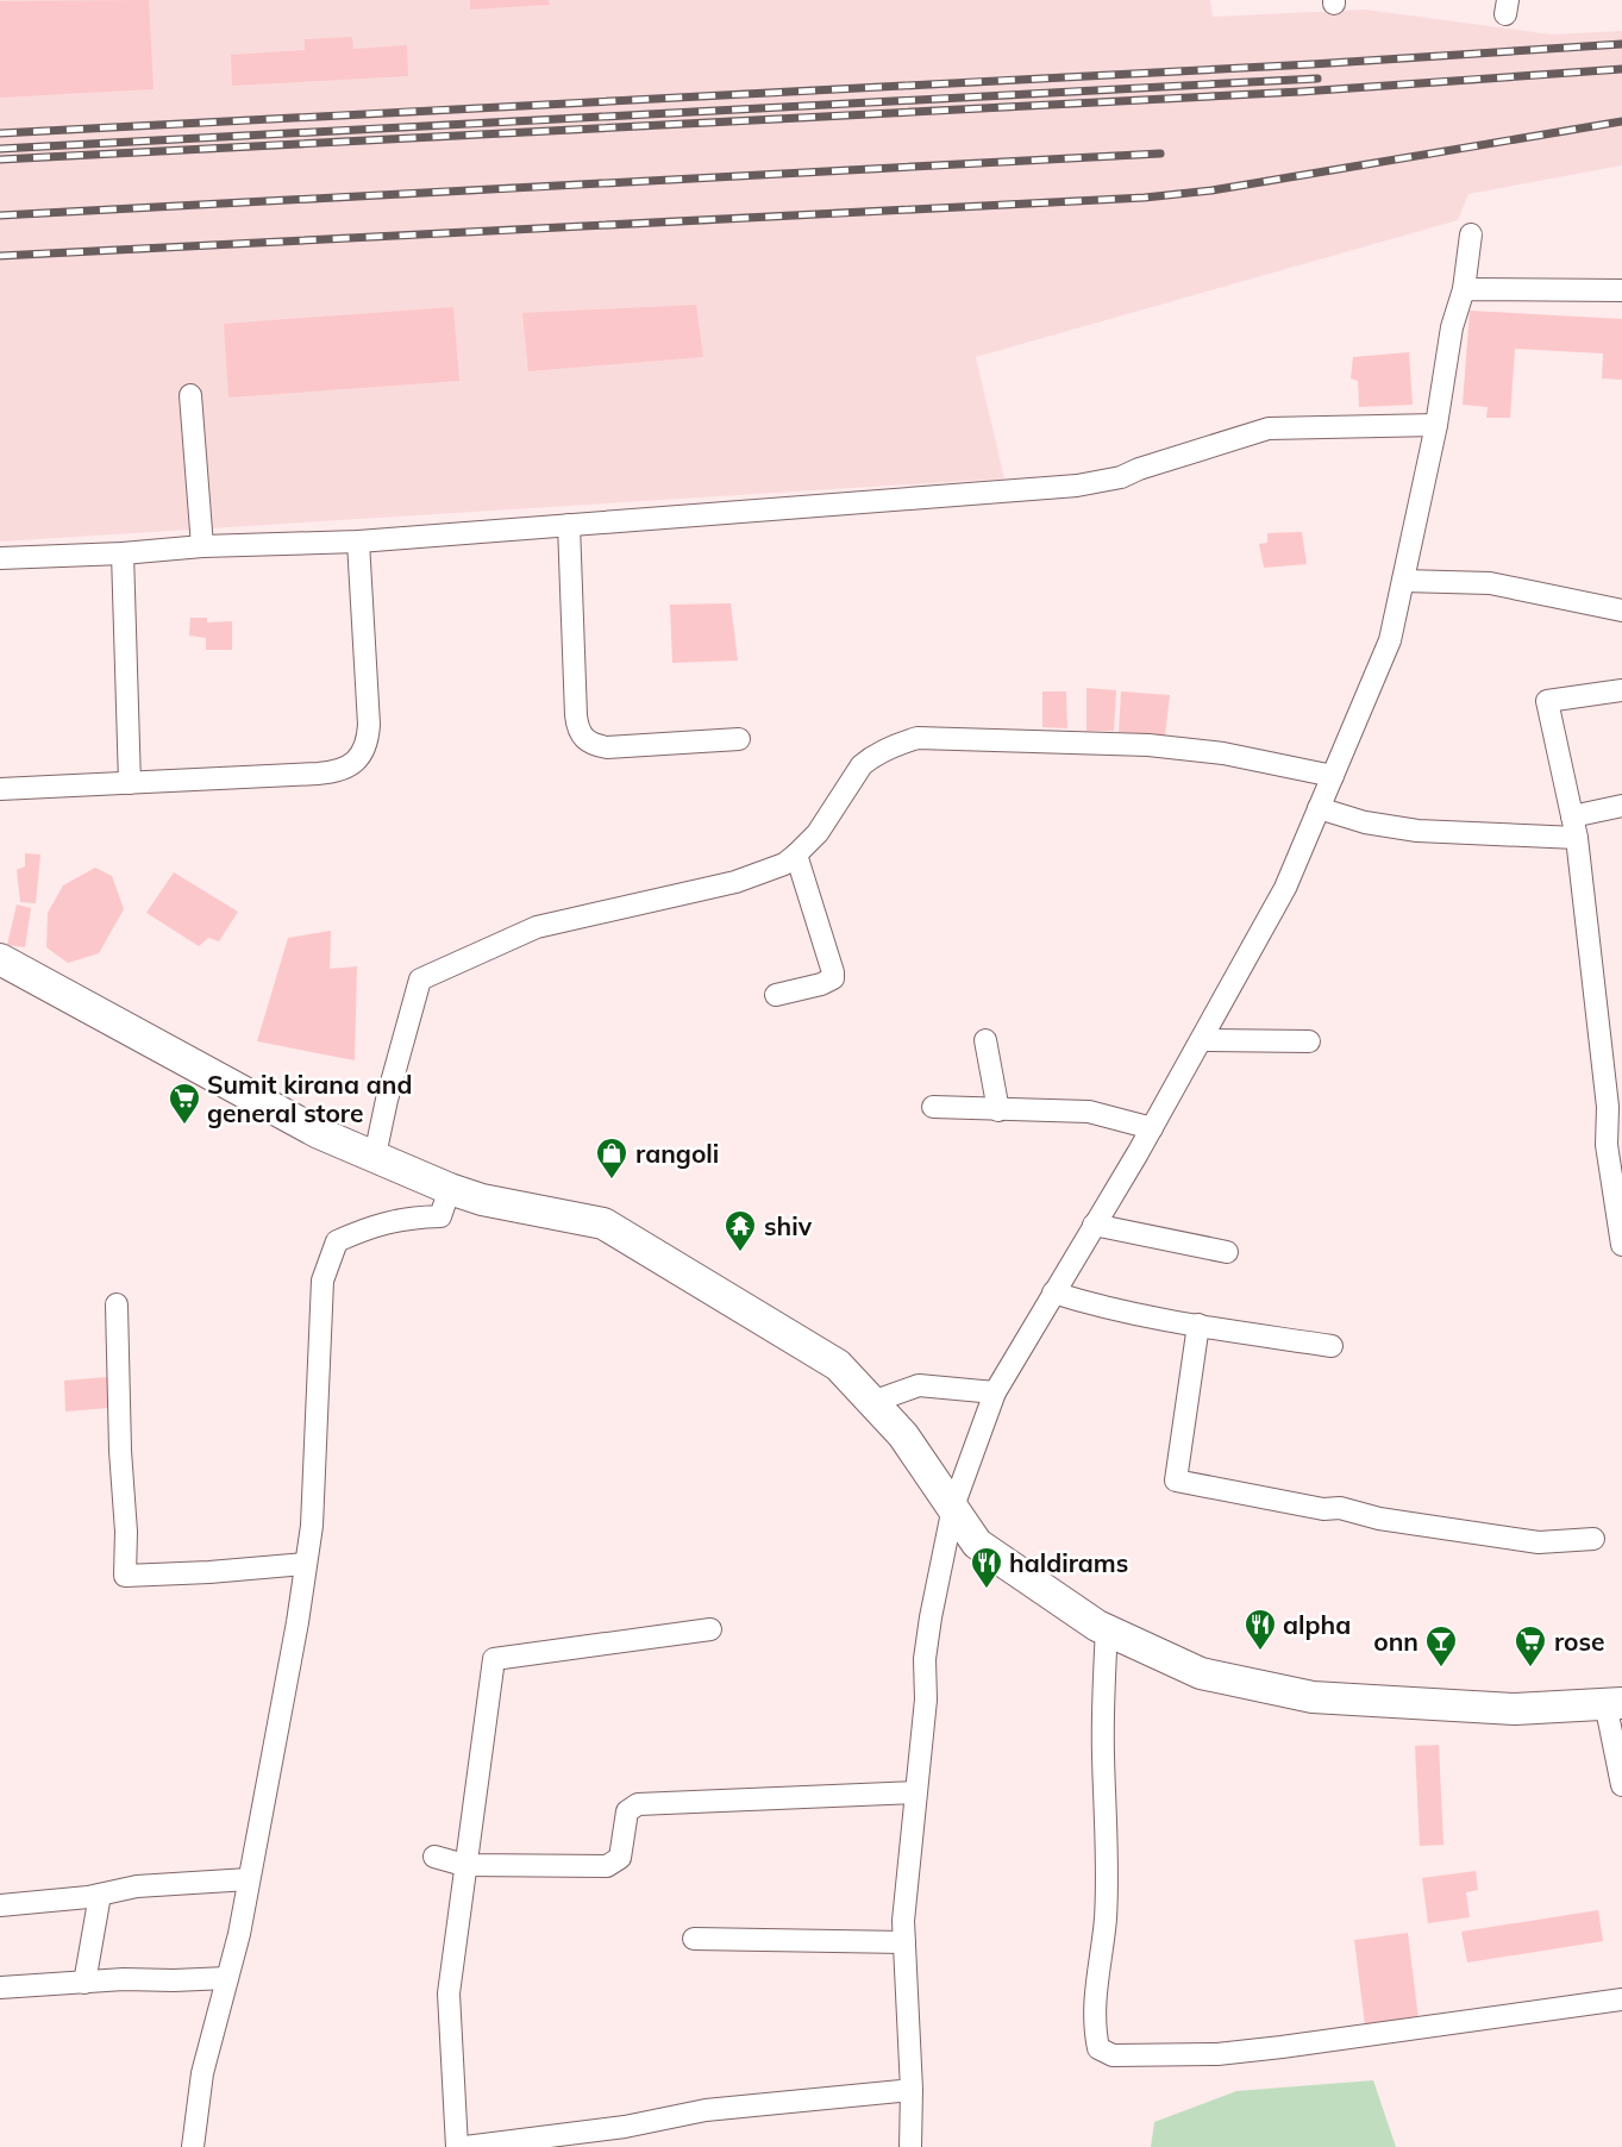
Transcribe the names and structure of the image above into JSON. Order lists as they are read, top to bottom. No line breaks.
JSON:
{"places":{"supermarket":["Sumit kirana and general store","rose"],"shop":["rangoli"],"temple":["shiv"],"restaurant":["haldirams","alpha"],"bar":["onn"]}}
